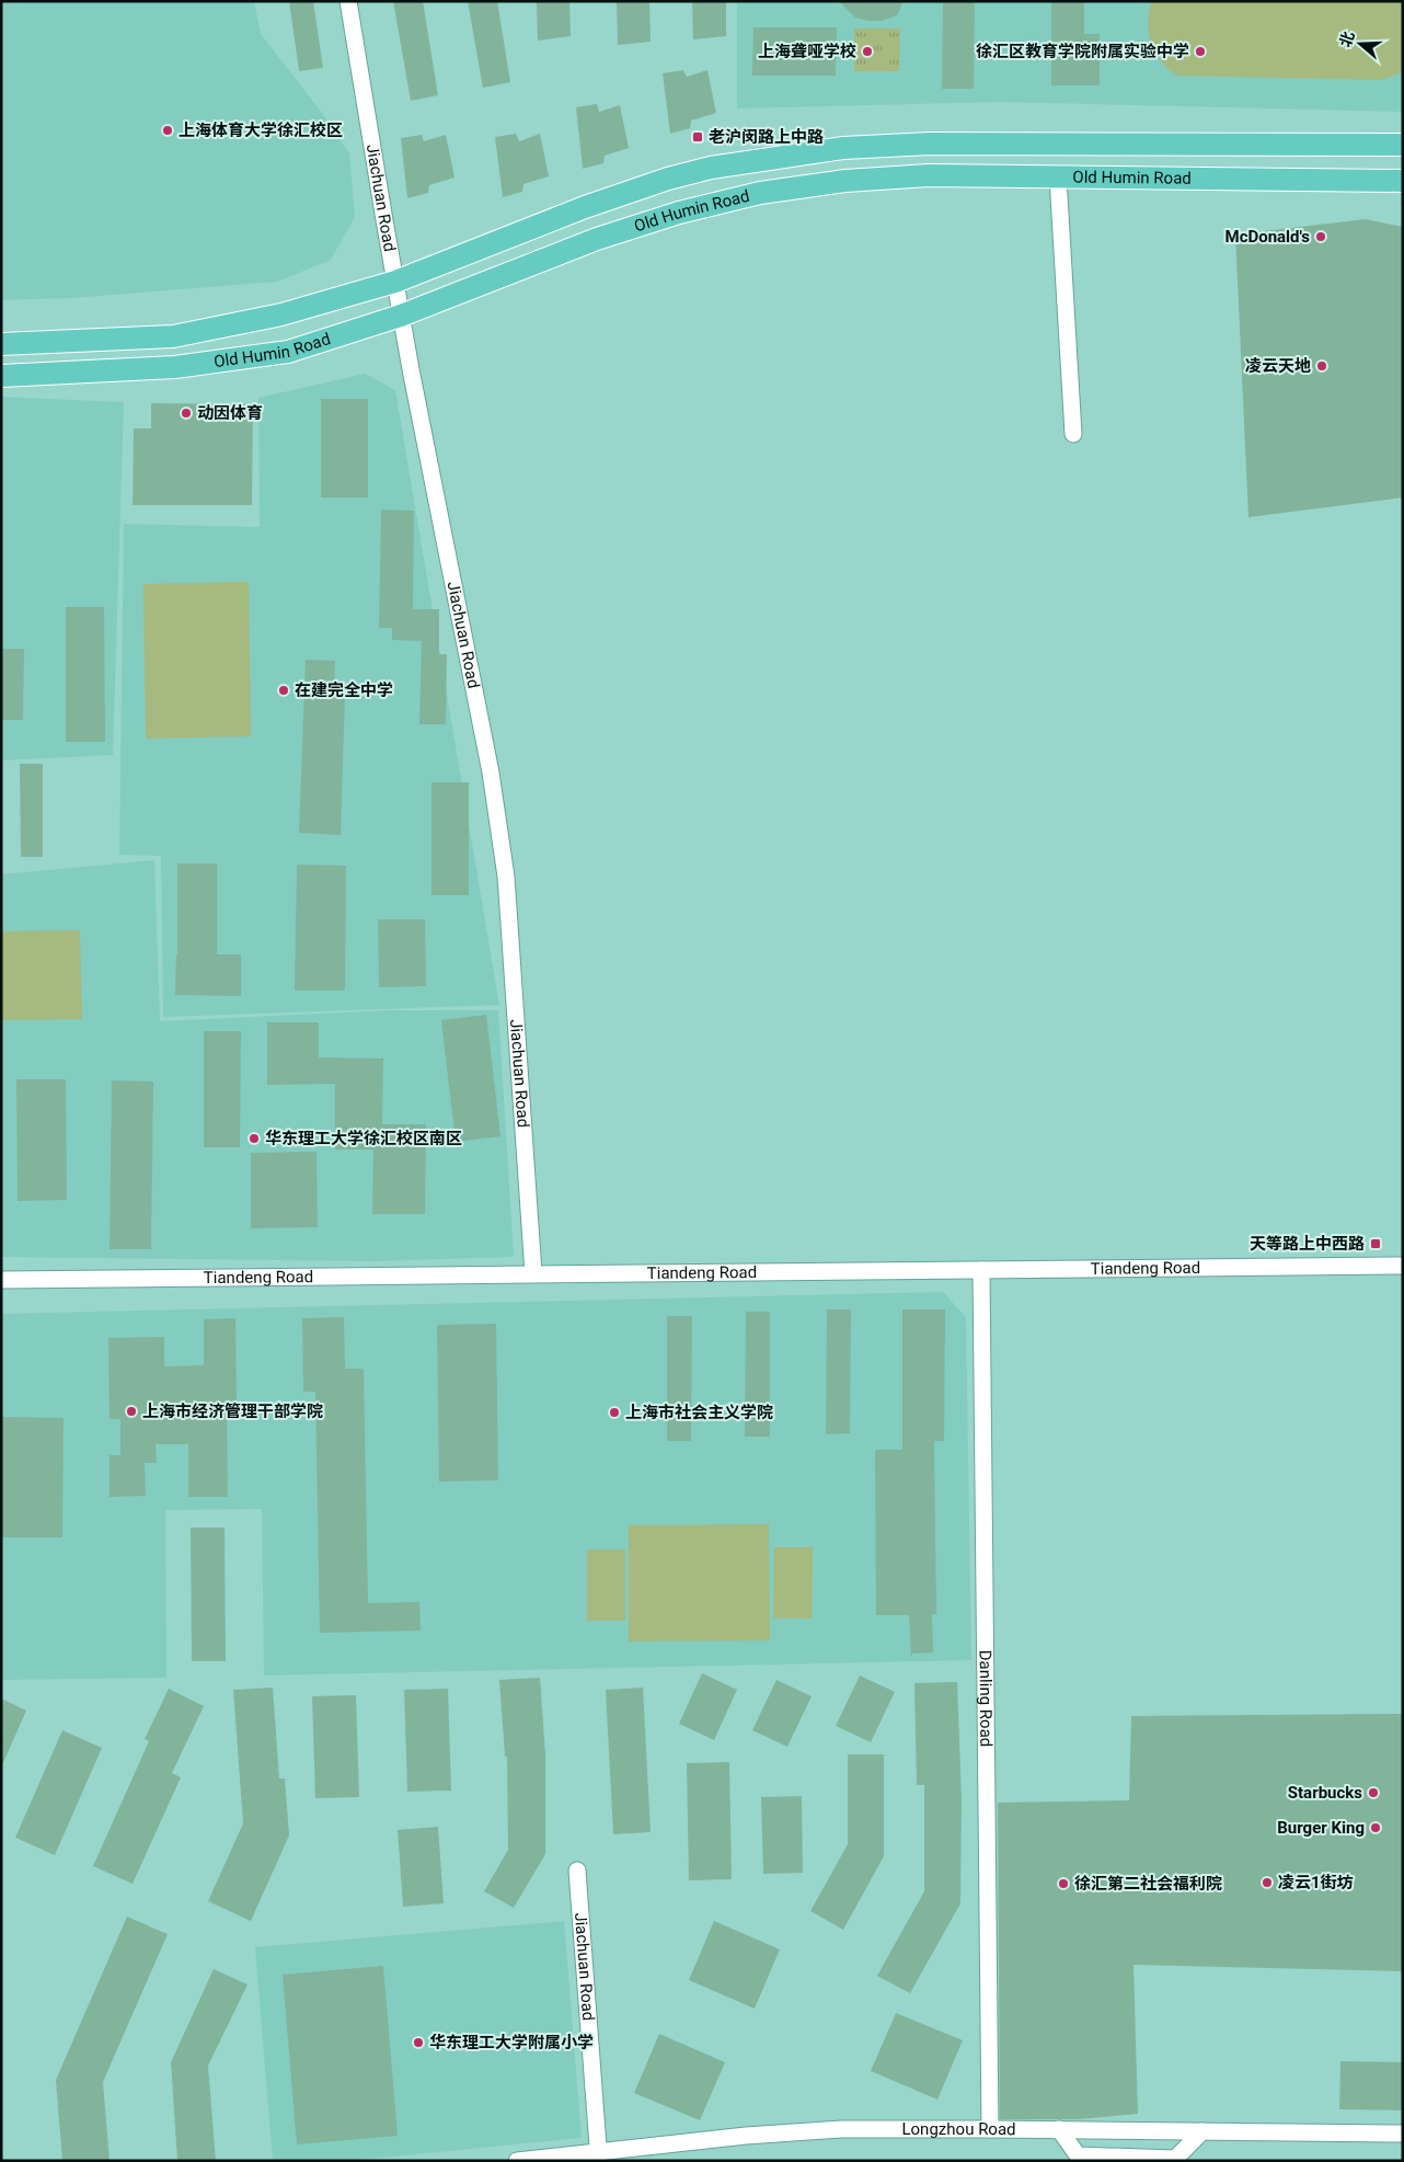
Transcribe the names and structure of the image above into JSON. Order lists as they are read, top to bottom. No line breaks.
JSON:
{"streets":{"main road":["Old Humin Road"],"street":["Jiachuan Road","Tiandeng Road","Danling Road","Longzhou Road"]},"crossings":[["Old Humin Road","Jiachuan Road"],["Jiachuan Road","Tiandeng Road"],["Jiachuan Road","Longzhou Road"],["Tiandeng Road","Danling Road"],["Danling Road","Longzhou Road"]],"places":{"other":["上海聋哑学校","徐汇区教育学院附属实验中学","上海体育大学徐汇校区","McDonald's","凌云天地","动因体育","在建完全中学","华东理工大学徐汇校区南区","上海市经济管理干部学院","上海市社会主义学院","Starbucks","Burger King","凌云1街坊","徐汇第二社会福利院","华东理工大学附属小学"],"transit":["老沪闵路上中路","天等路上中西路"]},"north":"left"}
